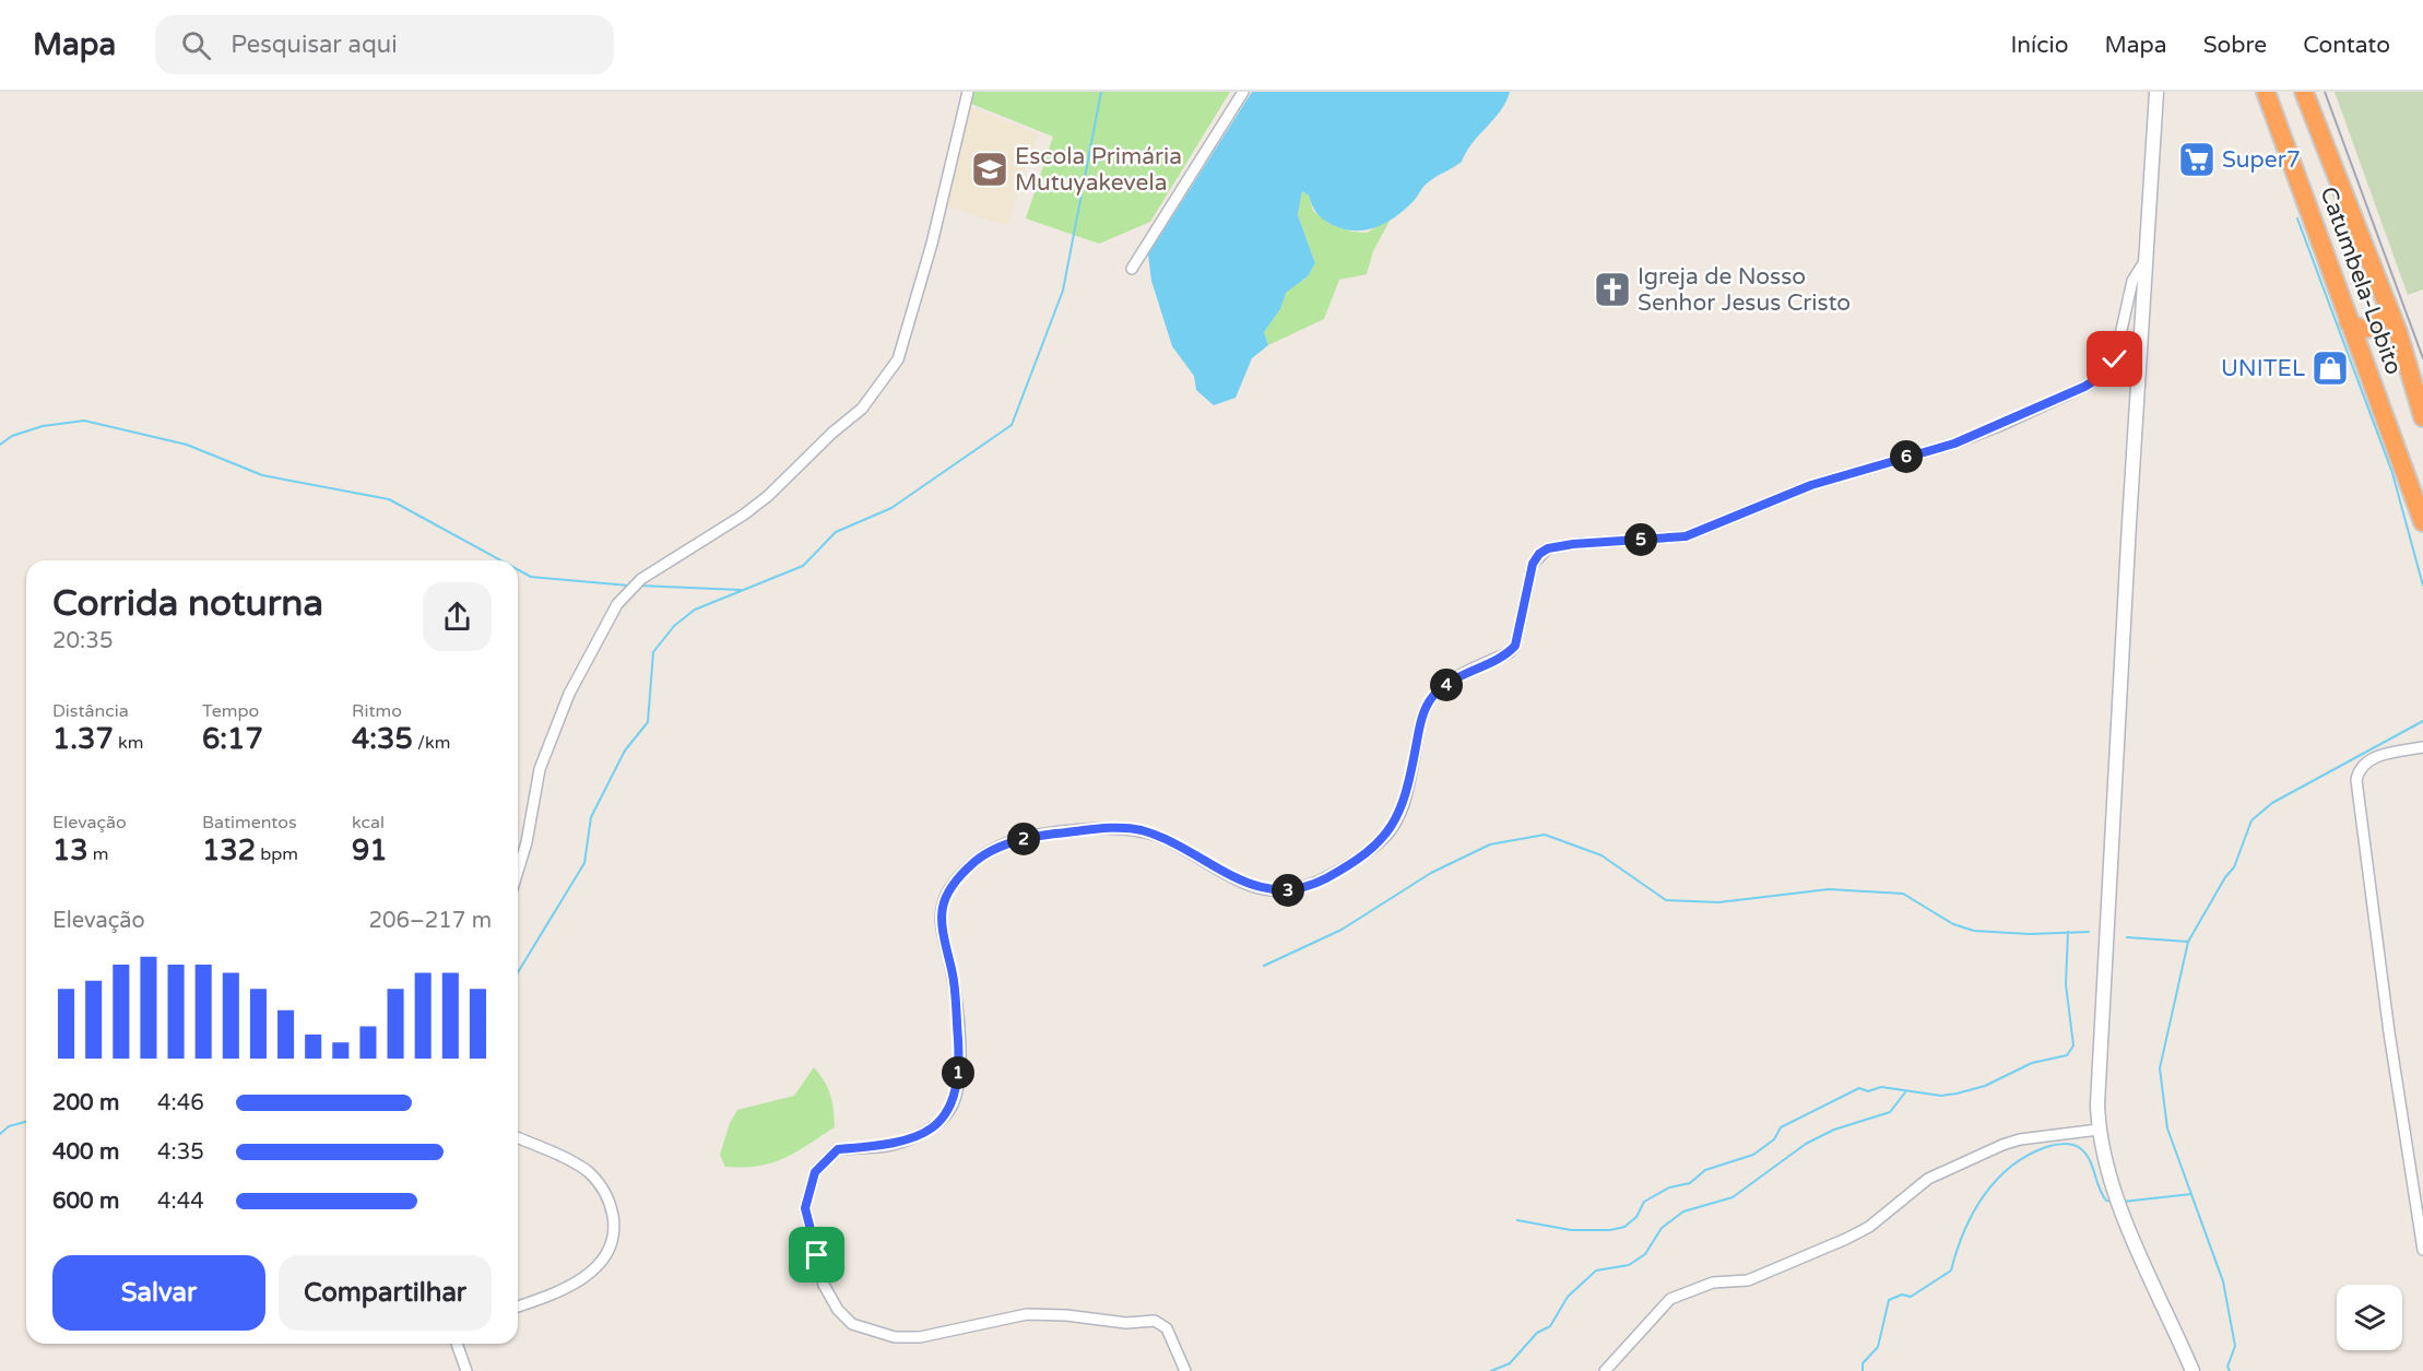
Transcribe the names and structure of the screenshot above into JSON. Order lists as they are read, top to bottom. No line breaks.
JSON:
{"streets":{"highway":["Catumbela-Lobito"]},"places":{"supermarket":["Super7"],"school or university":["Escola Primária Mutuyakevela"],"church":["Igreja de Nosso Senhor Jesus Cristo"],"shop":["UNITEL"]},"page":{"header":"Mapa","search":"Pesquisar aqui","nav":["Início","Mapa","Sobre","Contato"],"pins":["6","5","4","2","3","1"],"heading":["Corrida noturna","20:35"],"stats":[["Distância","1.37 km"],["Tempo","6:17"],["Ritmo","4:35 /km"],["Elevação","13 m"],["Batimentos","132 bpm"],["kcal","91"]],"chart":["Elevação","206–217 m"],"list":[{"name":"200 m","note":"4:46"},{"name":"400 m","note":"4:35"},{"name":"600 m","note":"4:44"}],"buttons":["Salvar","Compartilhar"]}}
